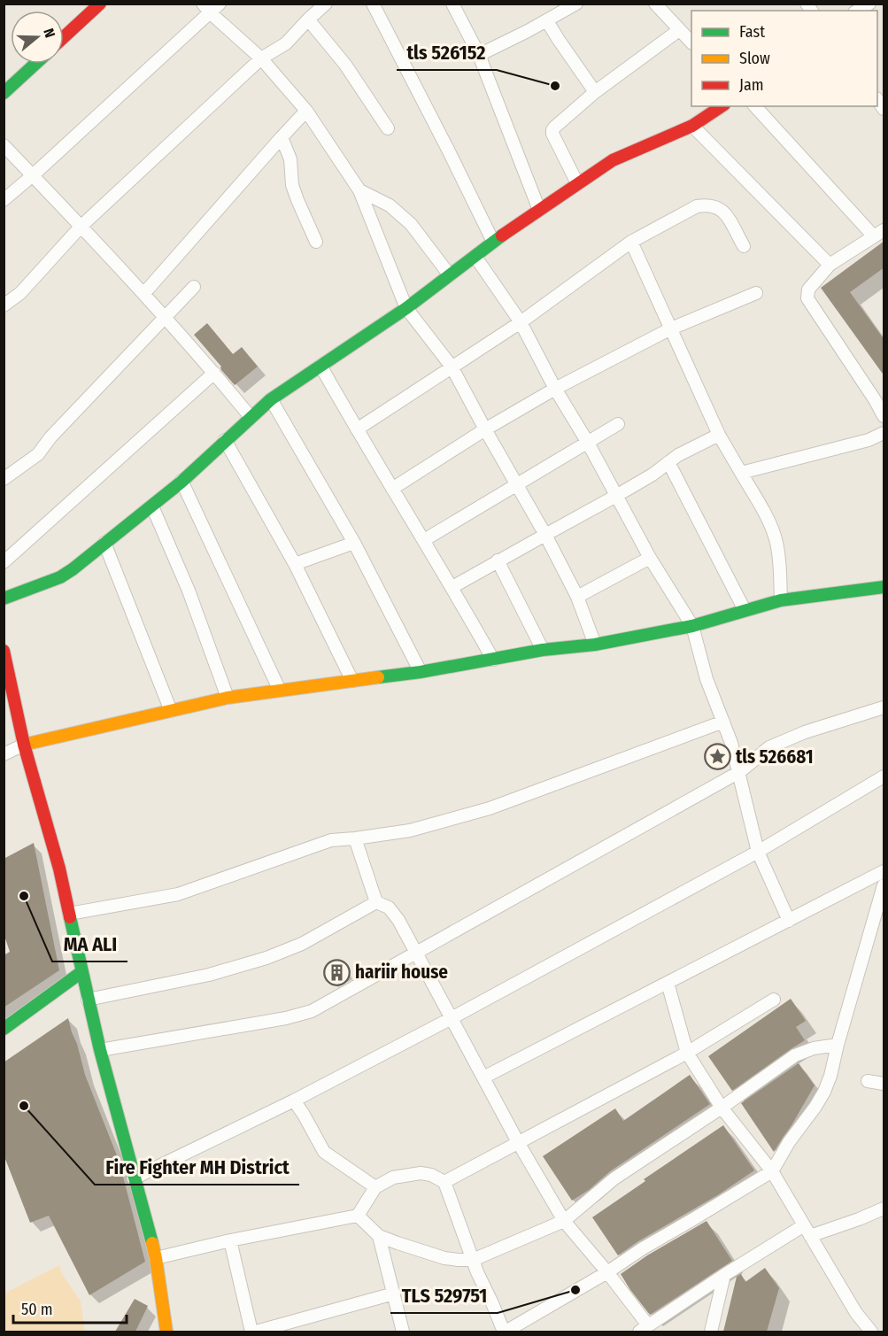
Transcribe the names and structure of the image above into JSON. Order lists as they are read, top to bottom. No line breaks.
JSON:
{"places":{"other":["tls 526152","MA ALI","Fire Fighter MH District","TLS 529751"],"place":["tls 526681"],"building":["hariir house"]},"legend":["Fast","Slow","Jam"],"scale_bar":"50 m","north":"right"}
